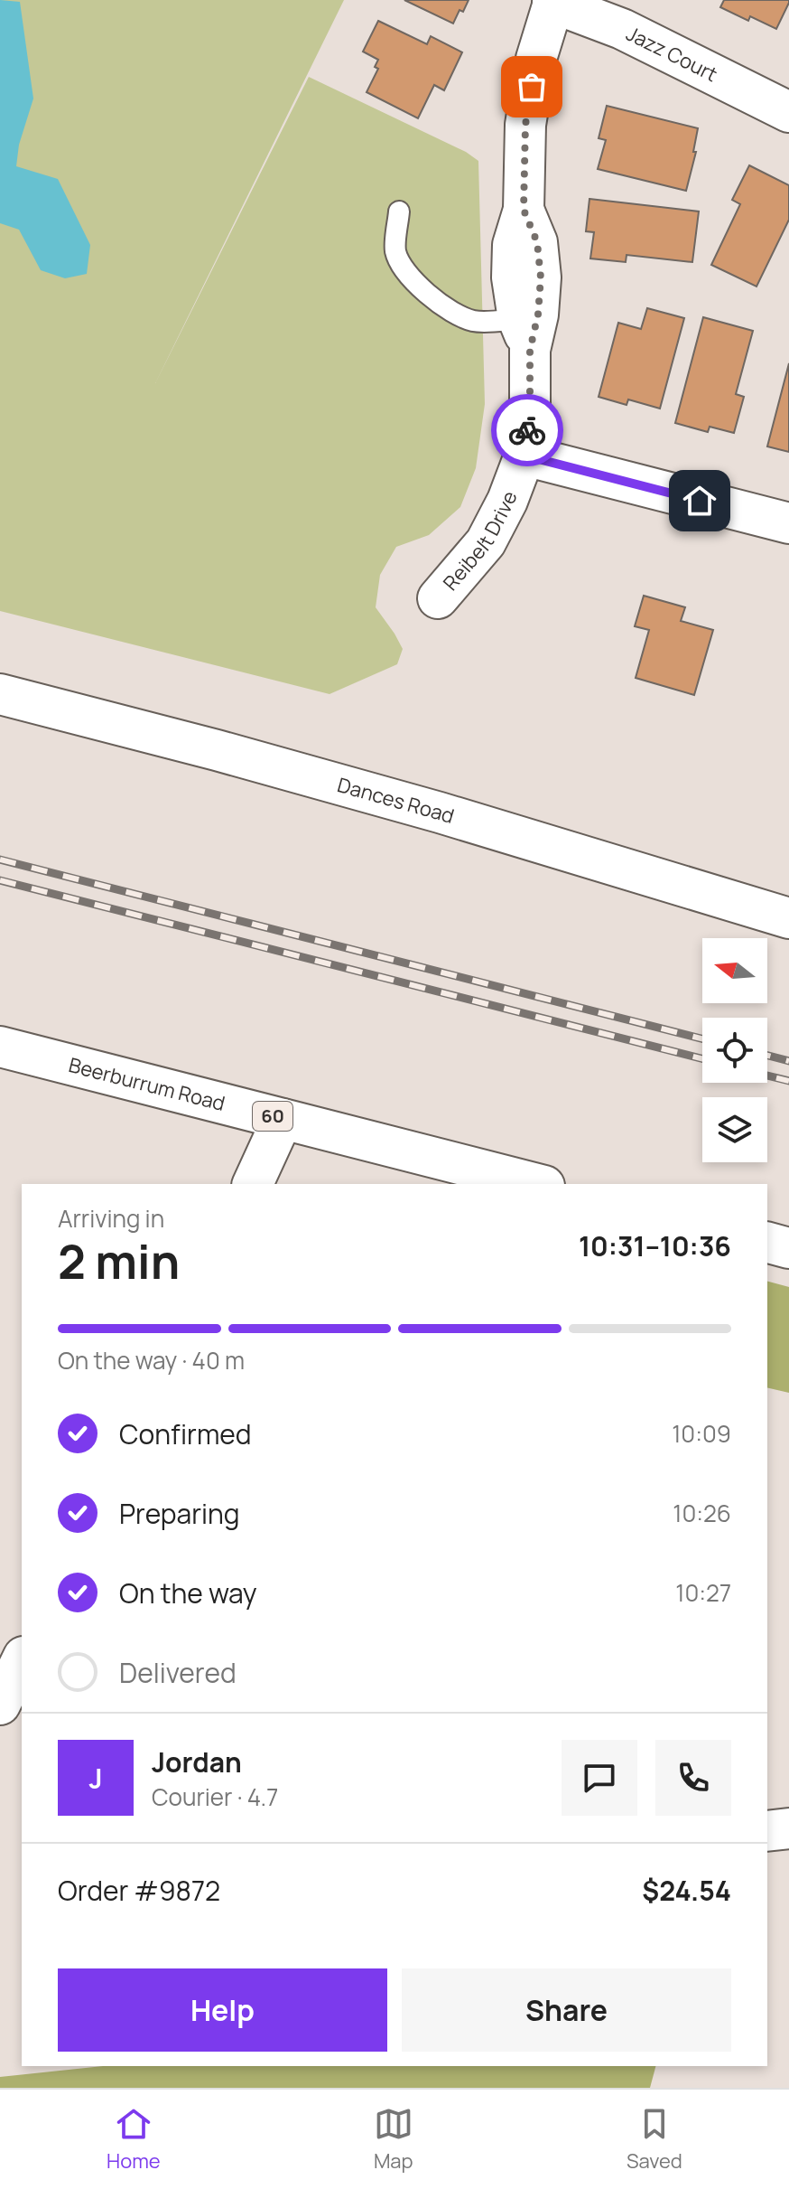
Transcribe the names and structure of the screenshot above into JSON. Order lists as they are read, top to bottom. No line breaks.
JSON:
{"streets":{"street":["Jazz Court","Reibelt Drive","Dances Road","Beerburrum Road","60"]},"crossings":[["Jazz Court","Reibelt Drive"]],"north":"left","page":{"heading":["2 min","Arriving in","10:31–10:36"],"panel":["Jordan","Courier · 4.7","Order #9872","$24.54"],"bar":"On the way · 40 m","list":[["Confirmed","10:09"],["Preparing","10:26"],["On the way","10:27"],"Delivered"],"round":"J","buttons":["Help","Share"],"tabs":["Home","Map","Saved"]}}
